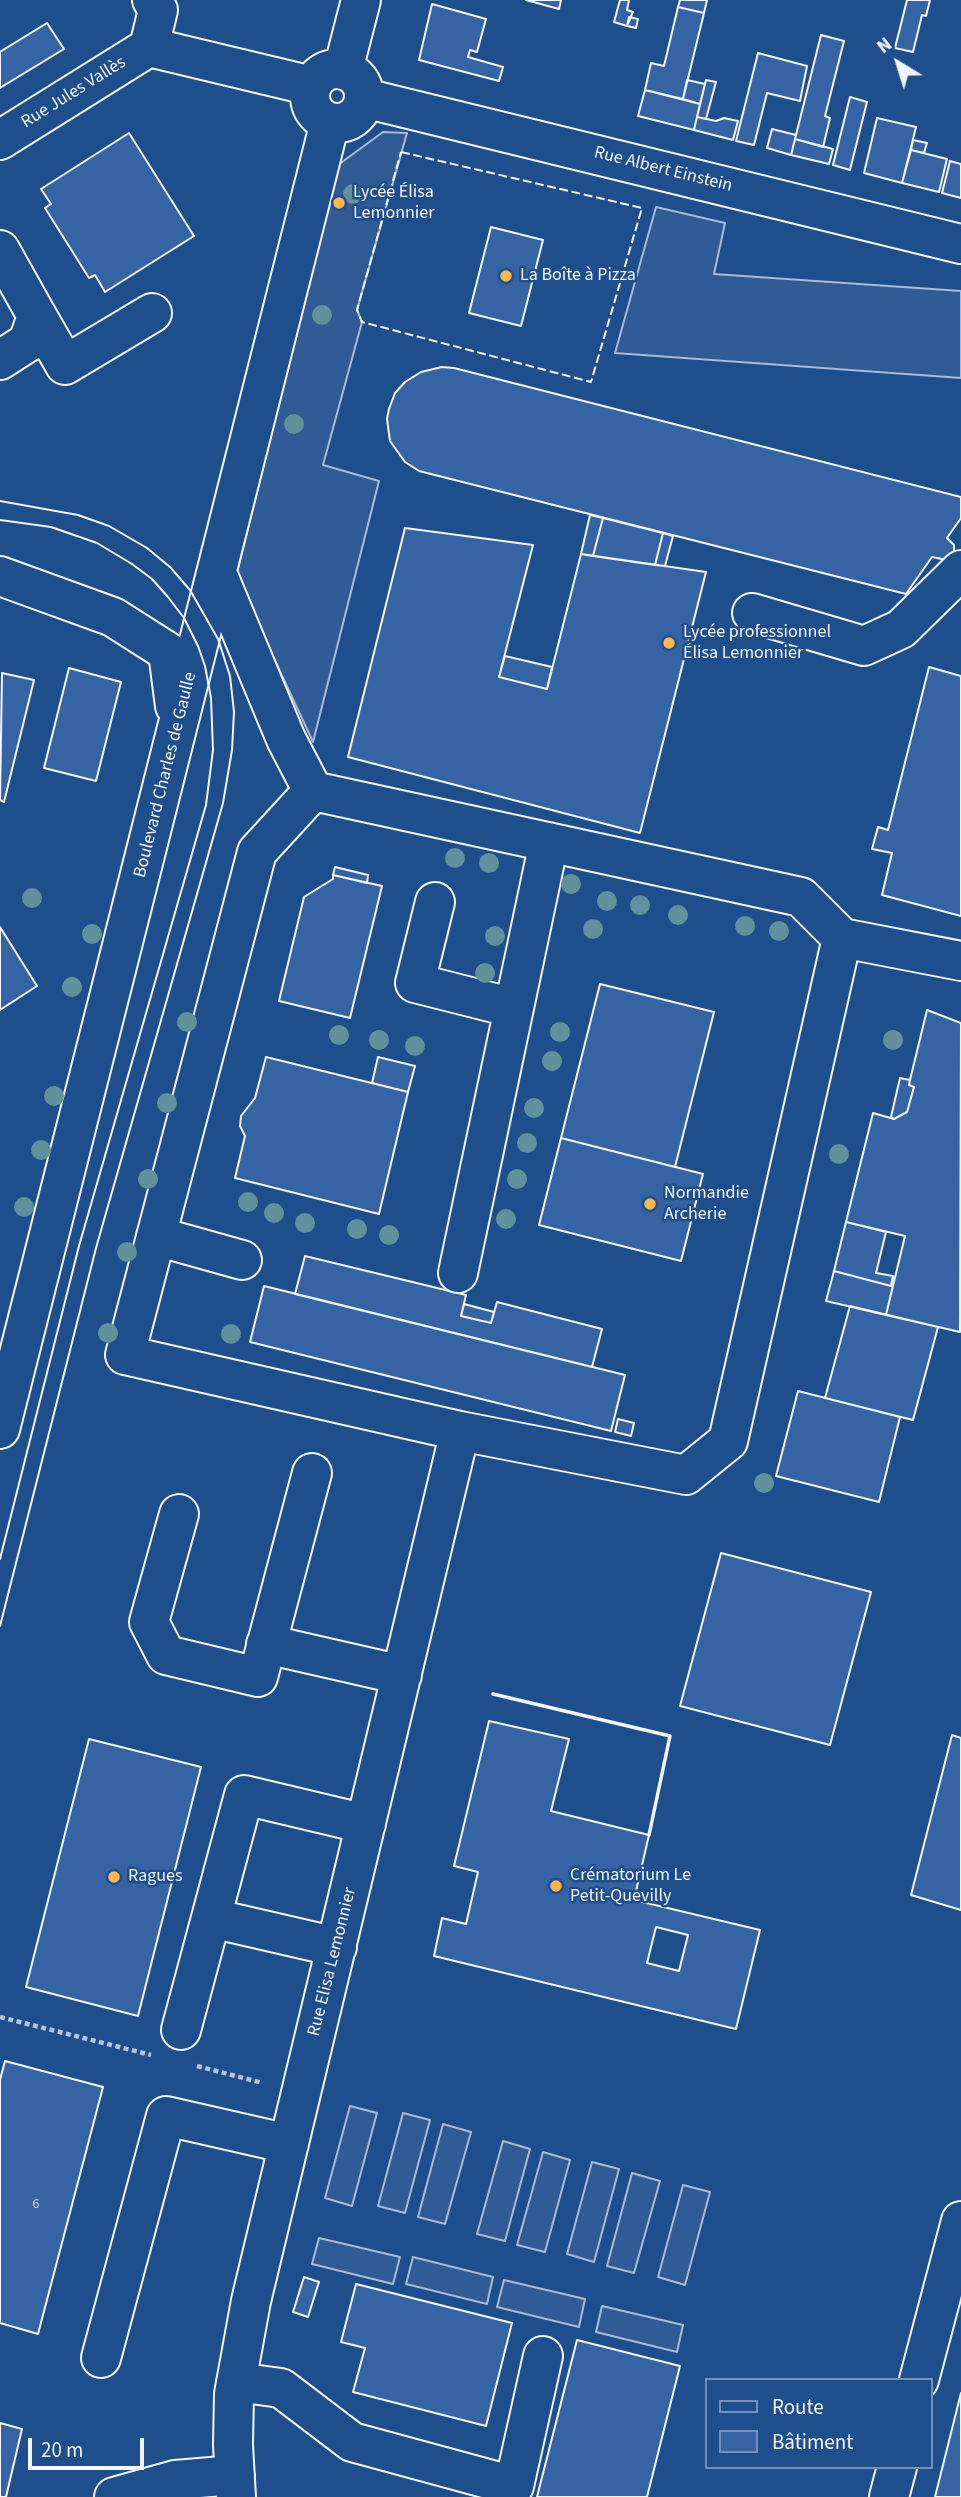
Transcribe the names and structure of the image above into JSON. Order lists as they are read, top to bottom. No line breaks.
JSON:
{"streets":{"street":["Rue Jules Vallès","Rue Albert Einstein","Boulevard Charles de Gaulle","Rue Elisa Lemonnier"]},"crossings":[["Rue Albert Einstein","Boulevard Charles de Gaulle"]],"places":["Lycée Élisa Lemonnier","La Boîte à Pizza","Lycée professionnel Élisa Lemonnier","Normandie Archerie","Ragues","Crématorium Le Petit-Quevilly"],"house_numbers":["6"],"legend":["Route","Bâtiment"],"scale_bar":"20 m","north":"top left"}
